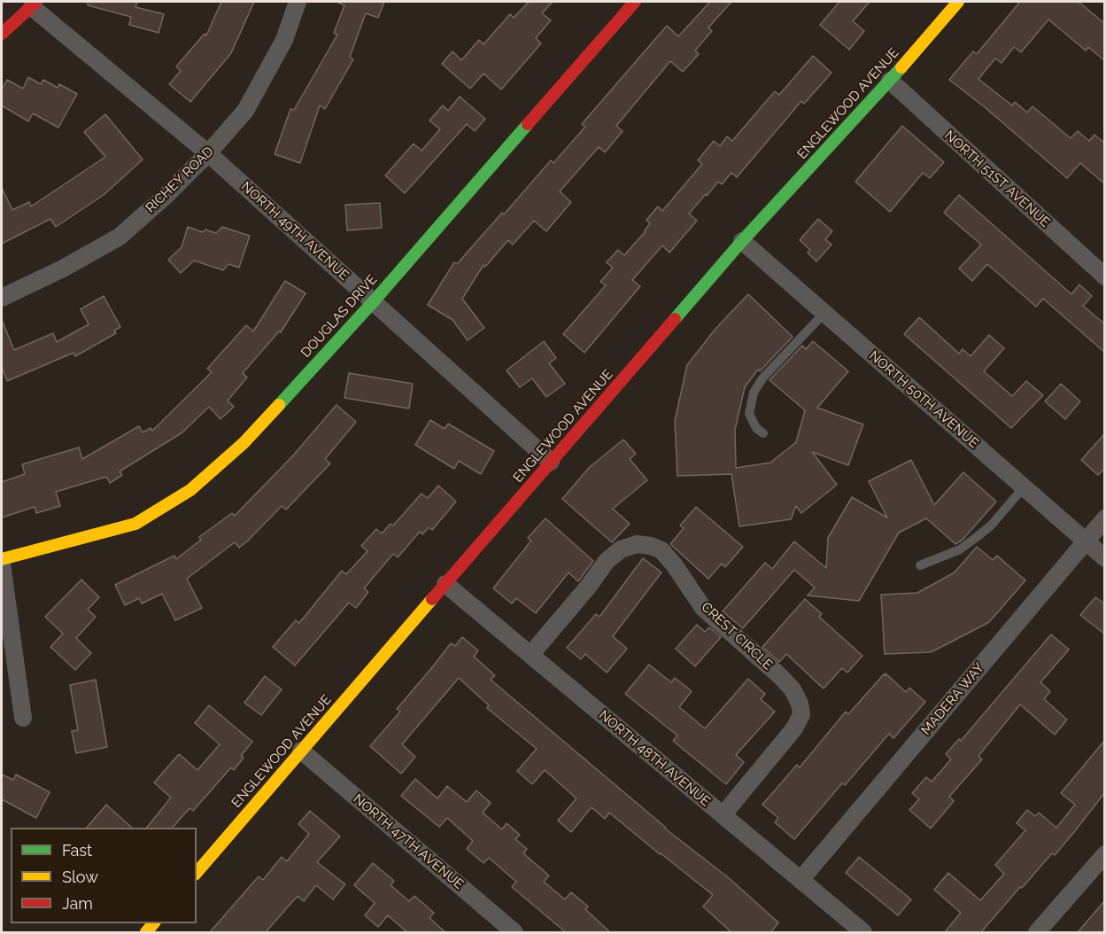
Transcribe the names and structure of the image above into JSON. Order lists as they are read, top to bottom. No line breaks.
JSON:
{"streets":{"street":["ENGLEWOOD AVENUE","NORTH 51ST AVENUE","RICHEY ROAD","NORTH 49TH AVENUE","DOUGLAS DRIVE","NORTH 50TH AVENUE","CREST CIRCLE","MADERA WAY","NORTH 48TH AVENUE","NORTH 47TH AVENUE"]},"crossings":[["ENGLEWOOD AVENUE","NORTH 51ST AVENUE"],["ENGLEWOOD AVENUE","NORTH 49TH AVENUE"],["ENGLEWOOD AVENUE","NORTH 50TH AVENUE"],["ENGLEWOOD AVENUE","NORTH 48TH AVENUE"],["ENGLEWOOD AVENUE","NORTH 47TH AVENUE"],["RICHEY ROAD","NORTH 49TH AVENUE"],["NORTH 49TH AVENUE","DOUGLAS DRIVE"],["NORTH 50TH AVENUE","MADERA WAY"],["CREST CIRCLE","NORTH 48TH AVENUE"],["MADERA WAY","NORTH 48TH AVENUE"]],"legend":["Fast","Slow","Jam"]}
